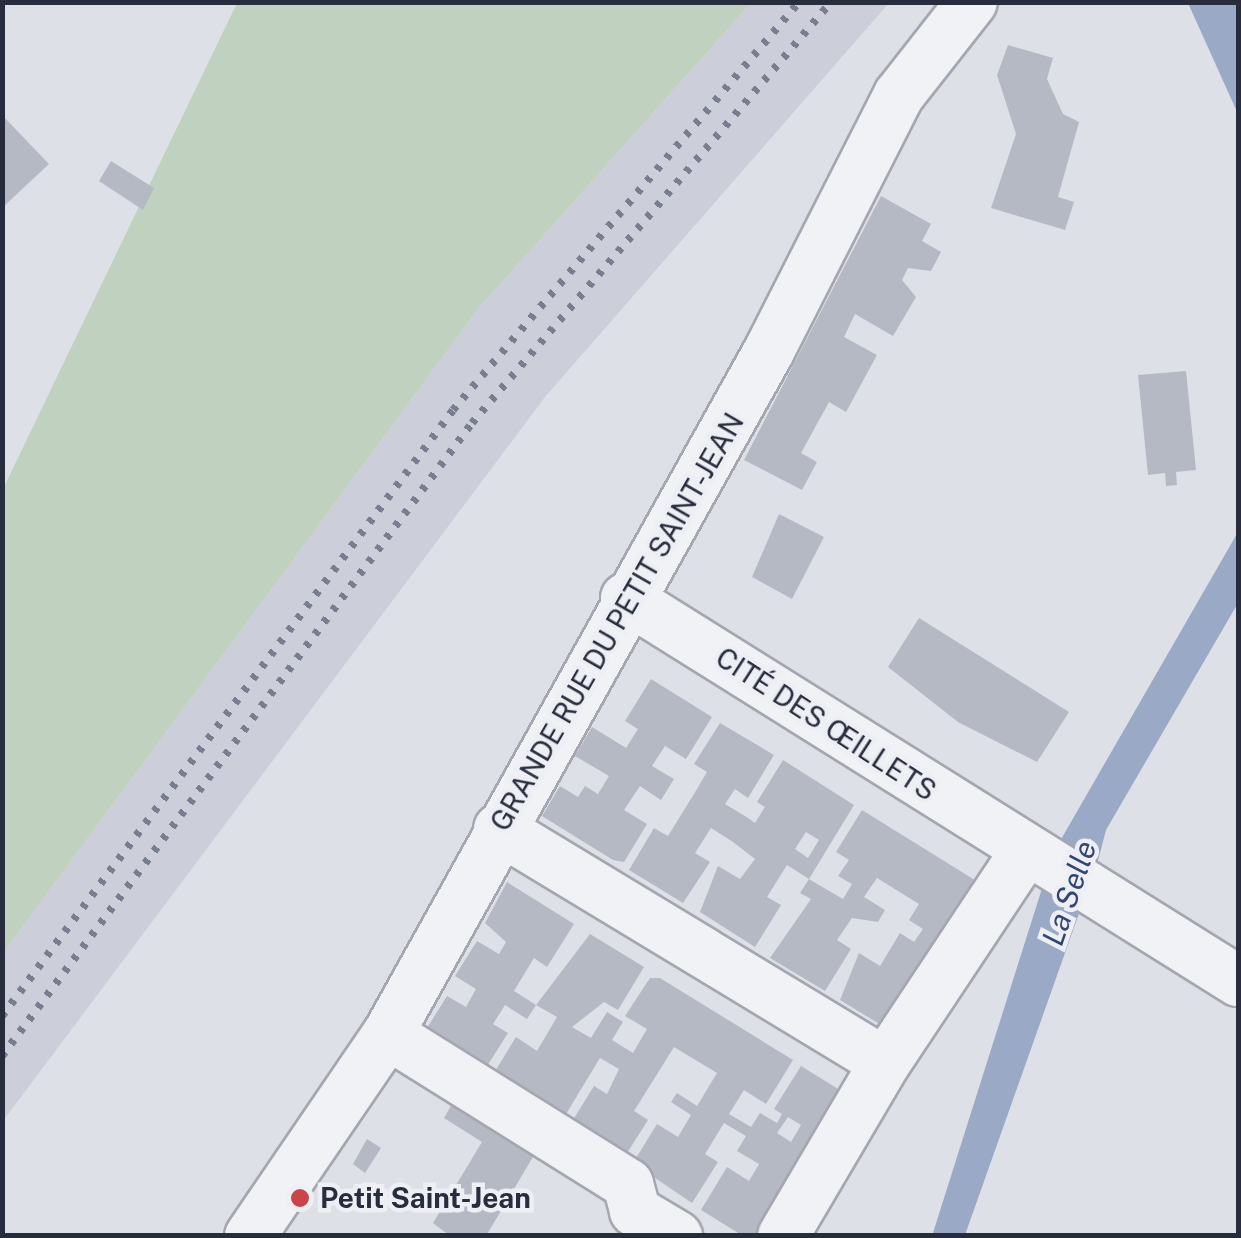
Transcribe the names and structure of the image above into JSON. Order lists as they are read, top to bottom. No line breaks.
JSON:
{"streets":{"street":["GRANDE RUE DU PETIT SAINT-JEAN","CITÉ DES ŒILLETS"]},"crossings":[["GRANDE RUE DU PETIT SAINT-JEAN","CITÉ DES ŒILLETS"]],"water":["La Selle"],"places":["Petit Saint-Jean"]}
